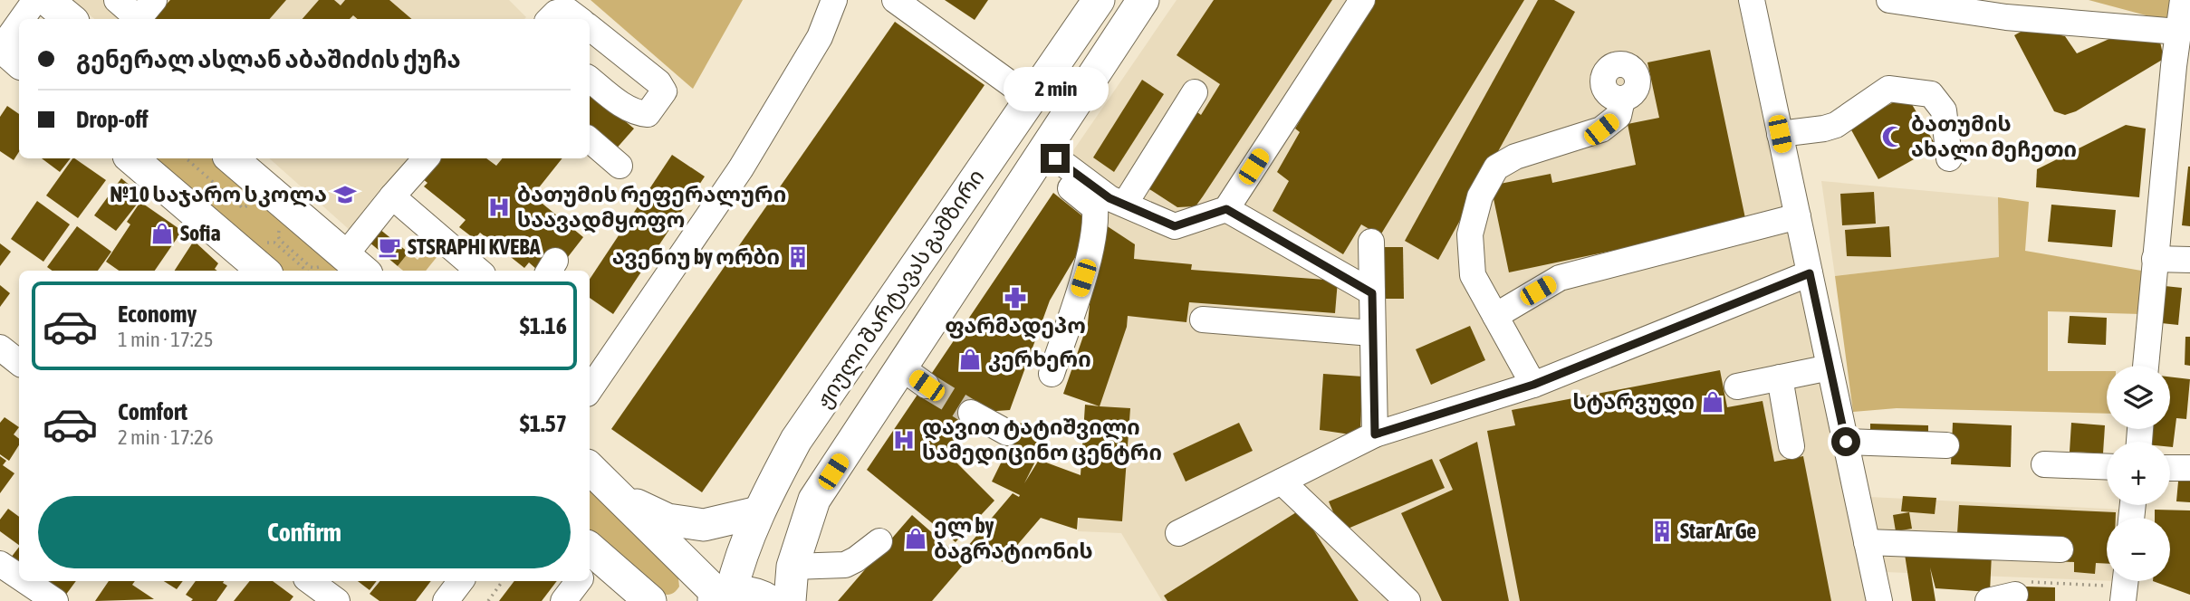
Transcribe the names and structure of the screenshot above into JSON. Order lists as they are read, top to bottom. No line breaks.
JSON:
{"streets":{"main road":["ჟიული შარტავას გამზირი"]},"places":{"mosque":["ბათუმის ახალი მეჩეთი"],"school or university":["№10 საჯარო სკოლა"],"hospital":["ბათუმის რეფერალური საავადმყოფო","დავით ტატიშვილი სამედიცინო ცენტრი"],"shop":["Sofia","კერხერი","სტარვუდი","ელ by ბაგრატიონის"],"cafe":["STSRAPHI KVEBA"],"building":["ავენიუ by ორბი","Star Ar Ge"],"pharmacy":["ფარმადეპო"]},"page":{"banner":["გენერალ ასლან აბაშიძის ქუჩა","Drop-off"],"bubble":"2 min","list":[{"name":"Economy","note":"1 min · 17:25","value":"$1.16"},{"name":"Comfort","note":"2 min · 17:26","value":"$1.57"}],"map_buttons":["+","−"],"buttons":"Confirm"}}
